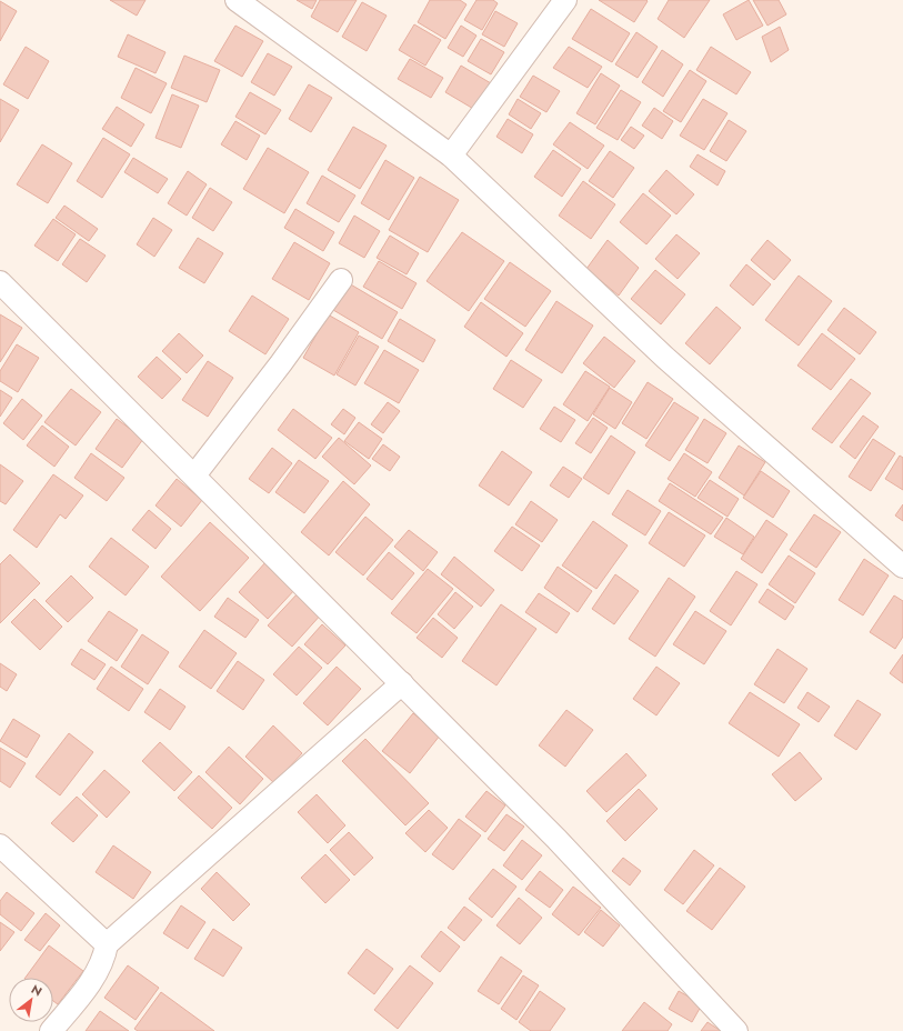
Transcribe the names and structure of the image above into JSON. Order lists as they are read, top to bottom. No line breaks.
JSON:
{"north":"top right"}
